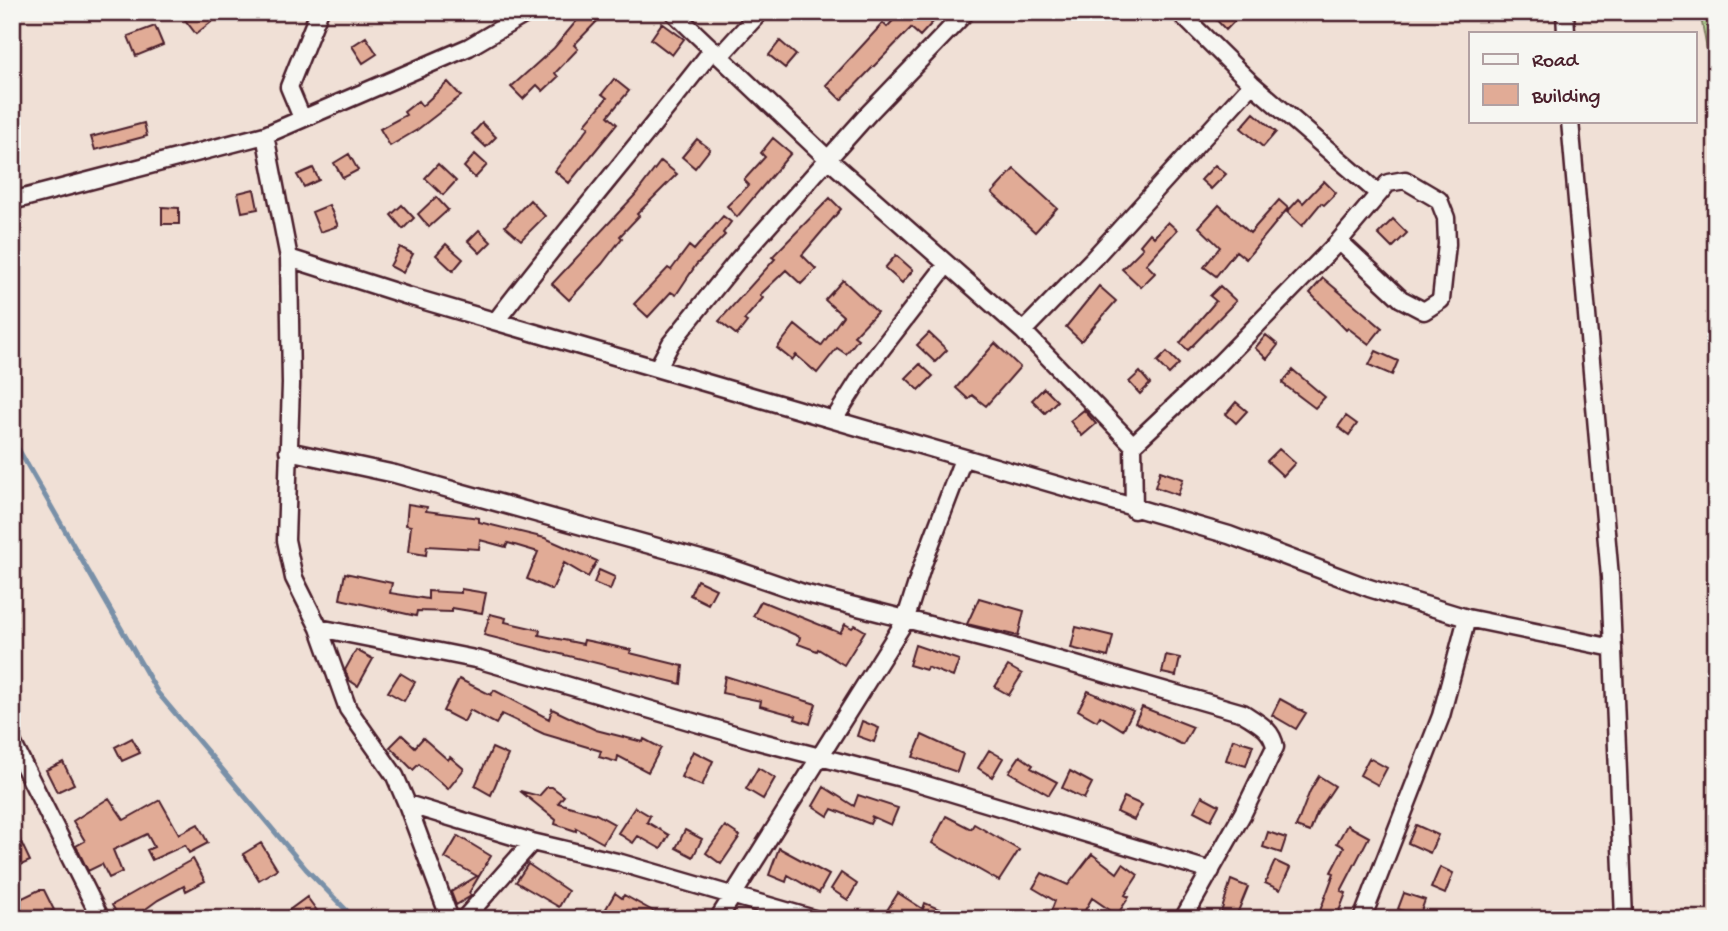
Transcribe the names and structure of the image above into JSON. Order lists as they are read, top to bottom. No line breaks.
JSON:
{"legend":["Road","Building"]}
